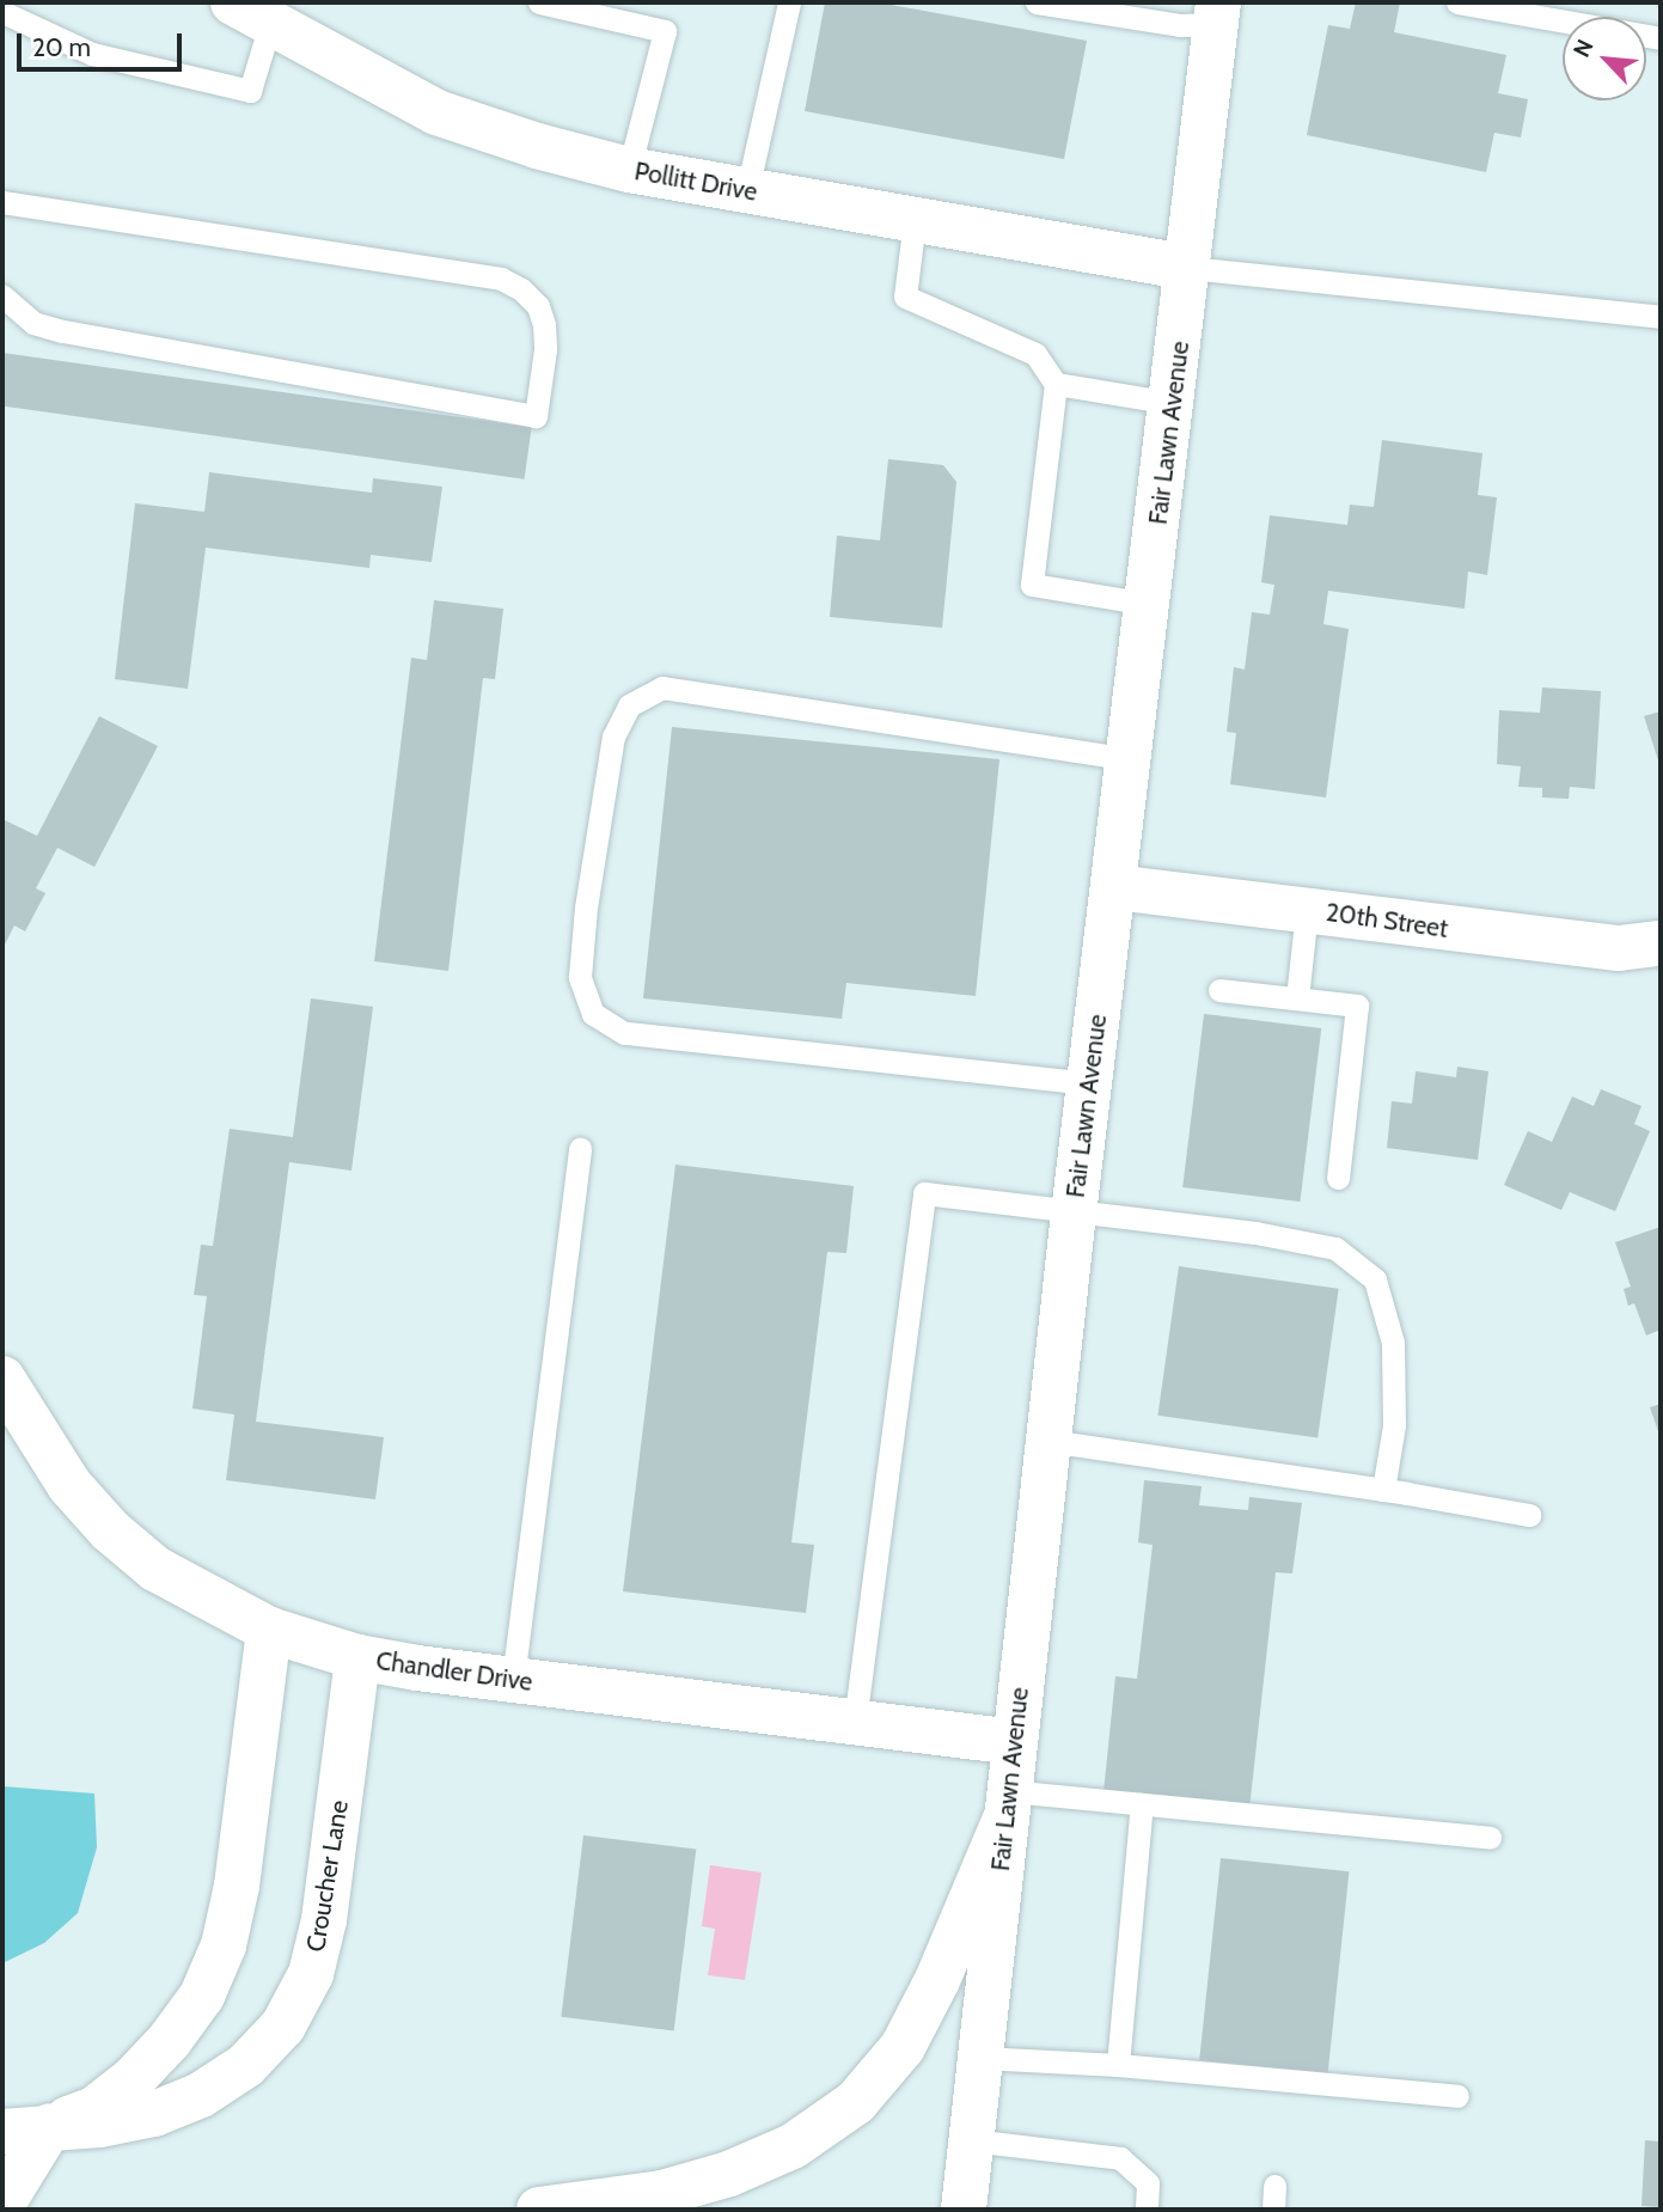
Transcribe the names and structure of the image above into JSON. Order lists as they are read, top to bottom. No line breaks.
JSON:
{"streets":{"main road":["Pollitt Drive","Fair Lawn Avenue","20th Street","Chandler Drive","Croucher Lane"]},"crossings":[["Pollitt Drive","Fair Lawn Avenue"],["Fair Lawn Avenue","20th Street"],["Fair Lawn Avenue","Chandler Drive"],["Chandler Drive","Croucher Lane"]],"scale_bar":"20 m","north":"top left"}
